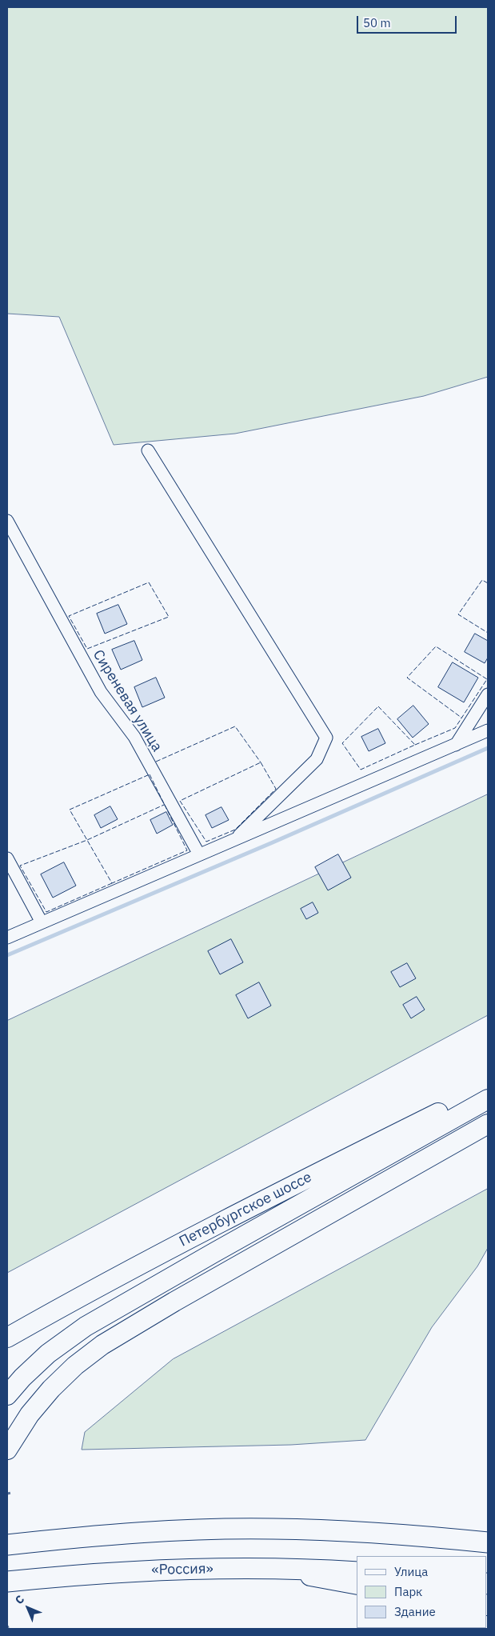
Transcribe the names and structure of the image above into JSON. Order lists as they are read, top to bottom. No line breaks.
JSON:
{"streets":{"highway":["«Россия»"],"main road":["Петербургское шоссе"],"street":["Сиреневая улица"]},"legend":["Улица","Парк","Здание"],"scale_bar":"50 m","north":"top left"}
